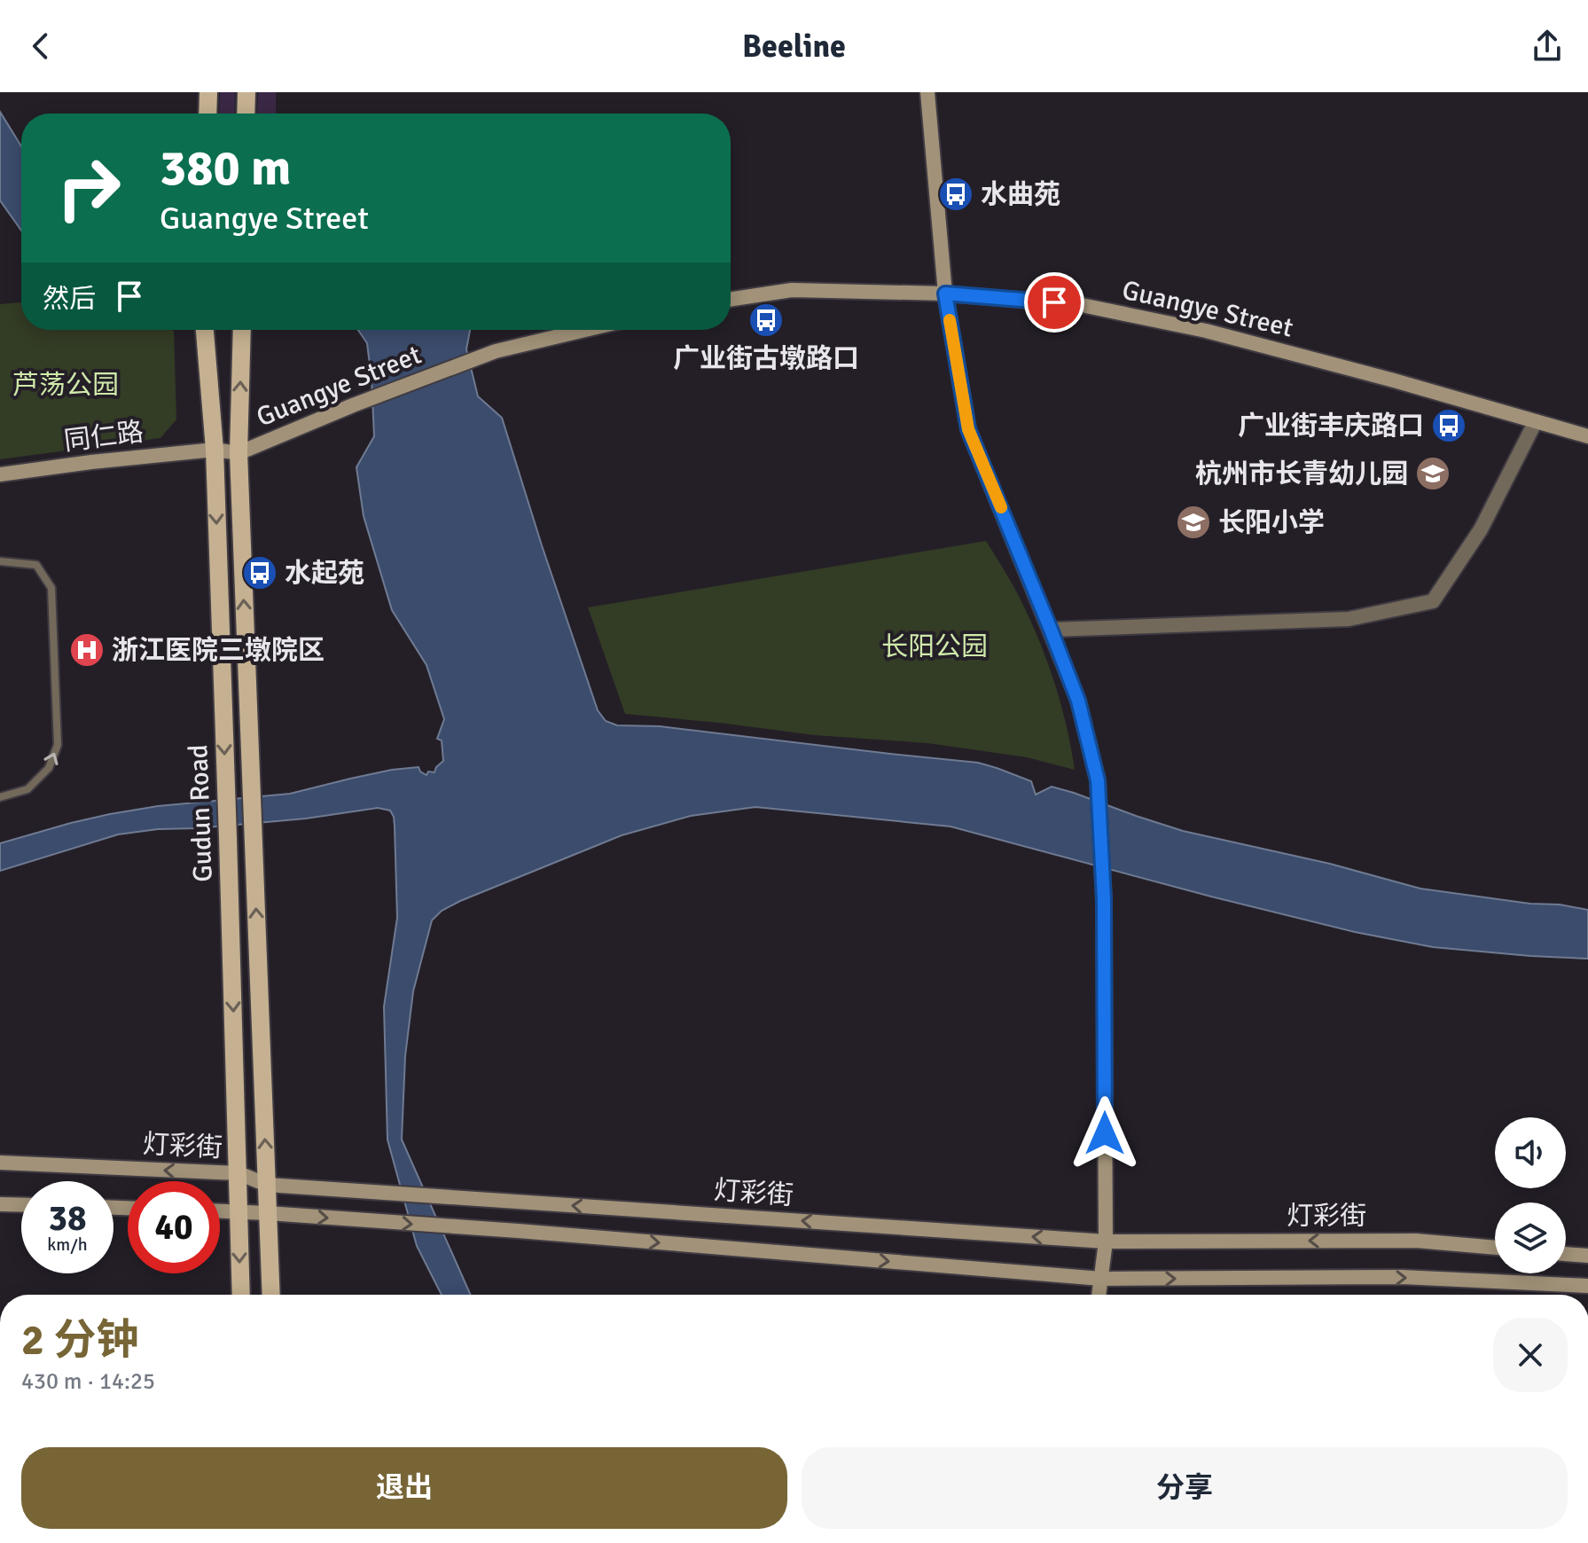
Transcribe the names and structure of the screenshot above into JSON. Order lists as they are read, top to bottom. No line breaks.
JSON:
{"streets":{"main road":["Guangye Street","同仁路","Gudun Road","灯彩街"]},"crossings":[["Guangye Street","同仁路"],["Guangye Street","Gudun Road"],["同仁路","Gudun Road"],["Gudun Road","灯彩街"]],"parks":["芦荡公园","长阳公园"],"places":{"bus stop":["水曲苑","广业街古墩路口","广业街丰庆路口","水起苑"],"school or university":["杭州市长青幼儿园","长阳小学"],"hospital":["浙江医院三墩院区"]},"page":{"header":"Beeline","turn":["380 m","Guangye Street"],"then":"然后","speed":"38 km/h","limit":"40","heading":["2 分钟","430 m · 14:25"],"buttons":["退出","分享"]}}
